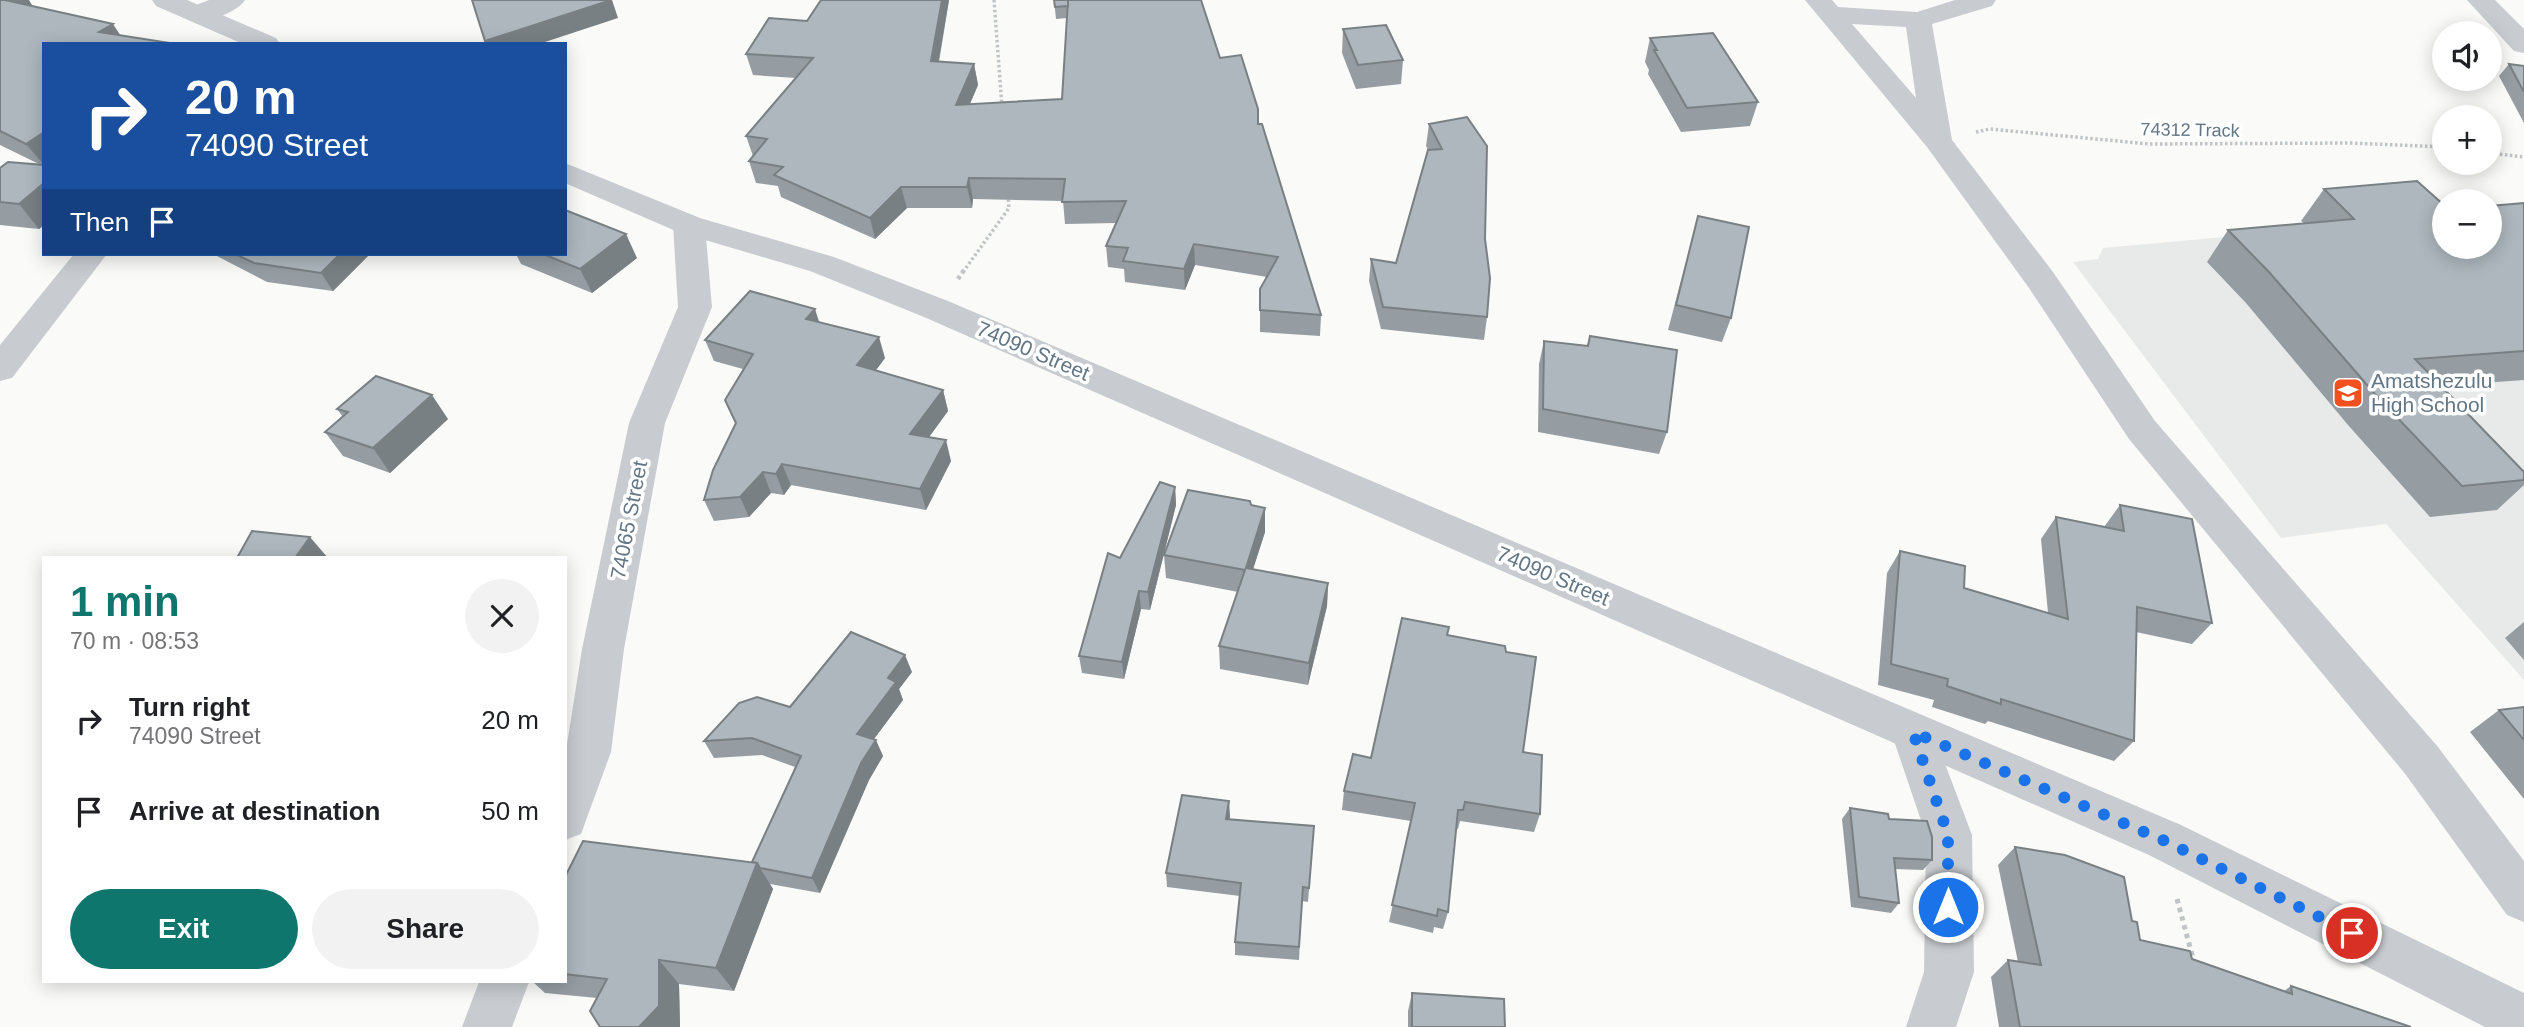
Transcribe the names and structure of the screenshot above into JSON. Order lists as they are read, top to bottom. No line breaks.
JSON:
{"streets":{"street":["74090 Street","74065 Street"],"path":["74312 Track"]},"crossings":[["74090 Street","74065 Street"]],"places":{"school or university":["Amatshezulu High School"]},"page":{"map_buttons":["+","−"],"turn":["20 m","74090 Street"],"then":"Then","heading":["1 min","70 m · 08:53"],"list":[{"name":"Turn right","note":"74090 Street","value":"20 m"},{"name":"Arrive at destination","value":"50 m"}],"buttons":["Exit","Share"]}}
